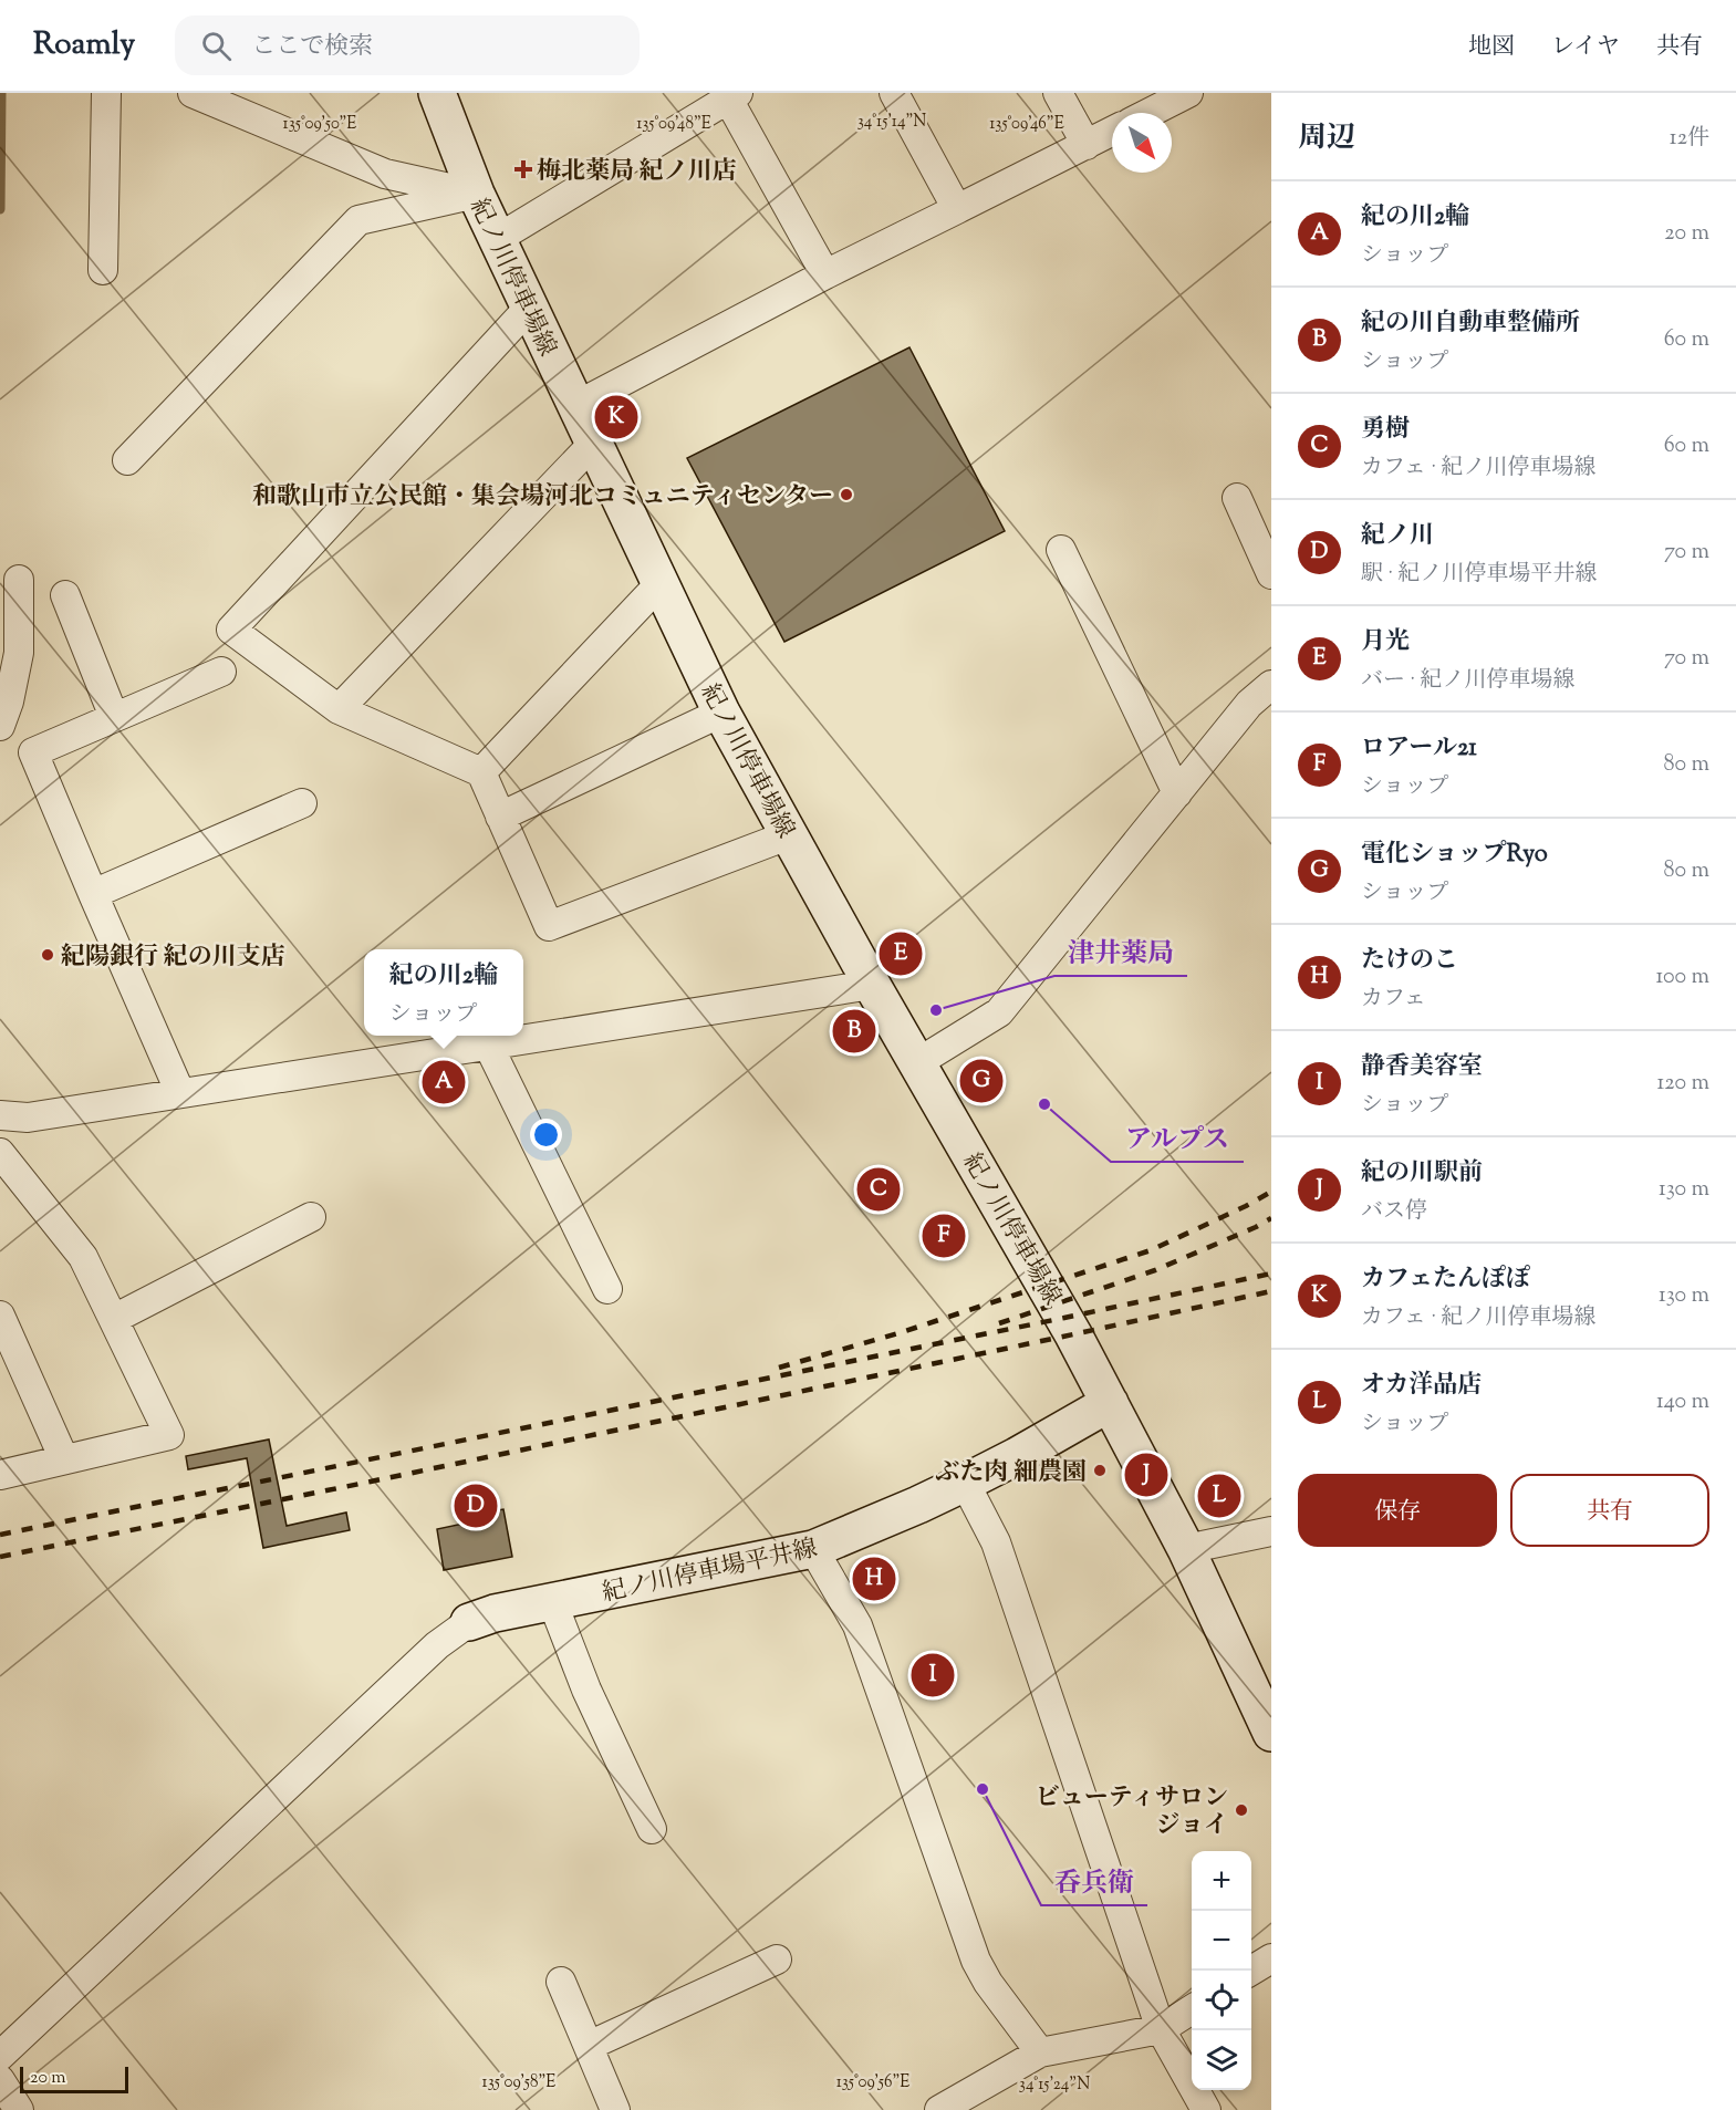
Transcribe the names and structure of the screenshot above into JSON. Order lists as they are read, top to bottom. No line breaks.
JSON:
{"streets":{"main road":["紀ノ川停車場線","紀ノ川停車場平井線"]},"crossings":[["紀ノ川停車場線","紀ノ川停車場平井線"]],"places":{"health":["梅北薬局 紀ノ川店"],"other":["和歌山市立公民館・集会場河北コミュニティセンター","紀陽銀行 紀の川支店","津井薬局","アルプス","ぶた肉 細農園","呑兵衛","ビューティサロン ジョイ"]},"scale_bar":"20 m","north":"bottom right","page":{"header":"Roamly","search":"ここで検索","nav":["地図","レイヤ","共有"],"heading":["周辺","12件"],"list":[{"mark":"A","name":"紀の川2輪","note":"ショップ","value":"20 m"},{"mark":"B","name":"紀の川自動車整備所","note":"ショップ","value":"60 m"},{"mark":"C","name":"勇樹","note":"カフェ · 紀ノ川停車場線","value":"60 m"},{"mark":"D","name":"紀ノ川","note":"駅 · 紀ノ川停車場平井線","value":"70 m"},{"mark":"E","name":"月光","note":"バー · 紀ノ川停車場線","value":"70 m"},{"mark":"F","name":"ロアール21","note":"ショップ","value":"80 m"},{"mark":"G","name":"電化ショップRyo","note":"ショップ","value":"80 m"},{"mark":"H","name":"たけのこ","note":"カフェ","value":"100 m"},{"mark":"I","name":"静香美容室","note":"ショップ","value":"120 m"},{"mark":"J","name":"紀の川駅前","note":"バス停","value":"130 m"},{"mark":"K","name":"カフェたんぽぽ","note":"カフェ · 紀ノ川停車場線","value":"130 m"},{"mark":"L","name":"オカ洋品店","note":"ショップ","value":"140 m"}],"pins":["K","E","B","G","A","C","F","J","L","D","H","I"],"popup":["紀の川2輪","ショップ"],"buttons":["保存","共有"],"map_buttons":["+","−"],"scale":"20 m"},"coordinates":["34°15'14\"N","135°09'48\"E","135°09'46\"E","135°09'50\"E","135°09'58\"E","135°09'56\"E","34°15'24\"N"]}
